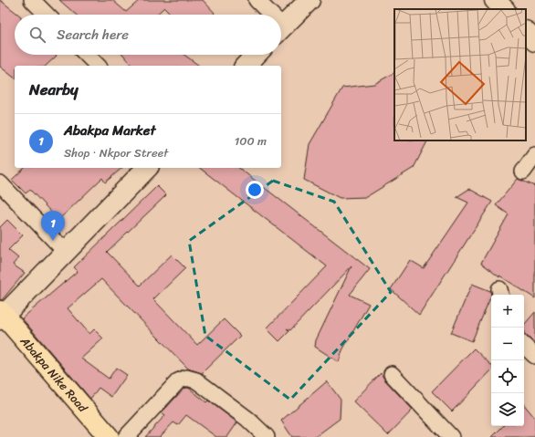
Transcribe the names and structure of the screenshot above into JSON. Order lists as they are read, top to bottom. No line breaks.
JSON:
{"streets":{"main road":["Abakpa Nike Road"]},"page":{"search":"Search here","heading":"Nearby","list":[{"mark":"1","name":"Abakpa Market","note":"Shop · Nkpor Street","value":"100 m"}],"pins":"1","map_buttons":["+","−"]}}
